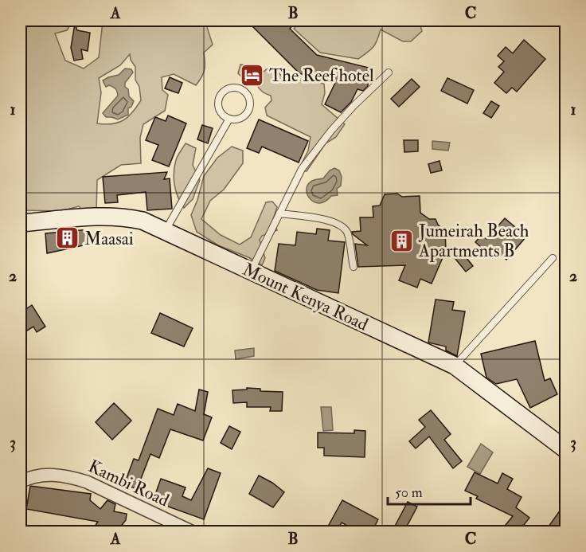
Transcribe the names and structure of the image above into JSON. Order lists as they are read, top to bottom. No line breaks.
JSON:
{"streets":{"main road":["Mount Kenya Road"],"street":["Kambi Road"]},"places":{"hotel":["The Reef hotel"],"building":["Maasai","Jumeirah Beach Apartments B"]},"scale_bar":"50 m","grid":{"columns":["A","B","C"],"rows":["1","2","3"]}}
